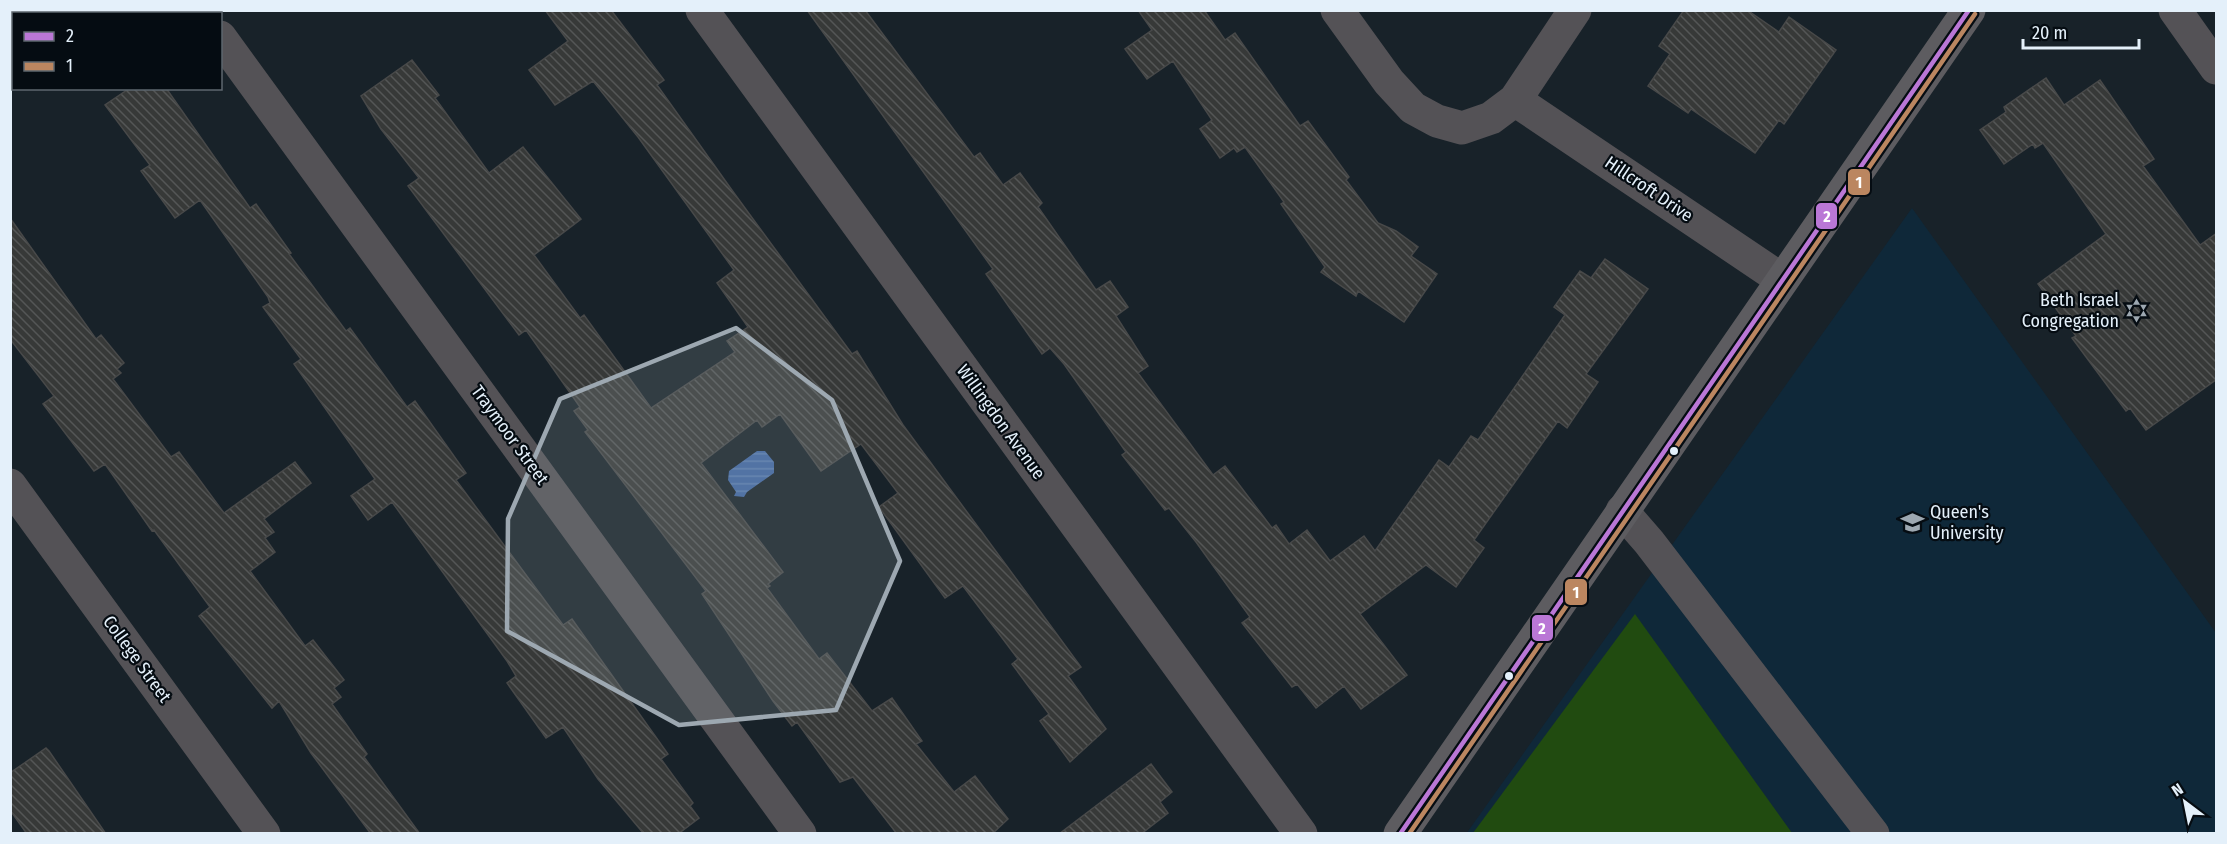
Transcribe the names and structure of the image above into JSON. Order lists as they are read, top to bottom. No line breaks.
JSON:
{"streets":{"street":["Hillcroft Drive","Willingdon Avenue","Traymoor Street","College Street"]},"places":{"synagogue":["Beth Israel Congregation"],"school or university":["Queen's University"]},"lines":["transit line 2","transit line 1"],"legend":["2","1"],"scale_bar":"20 m","north":"top left"}
